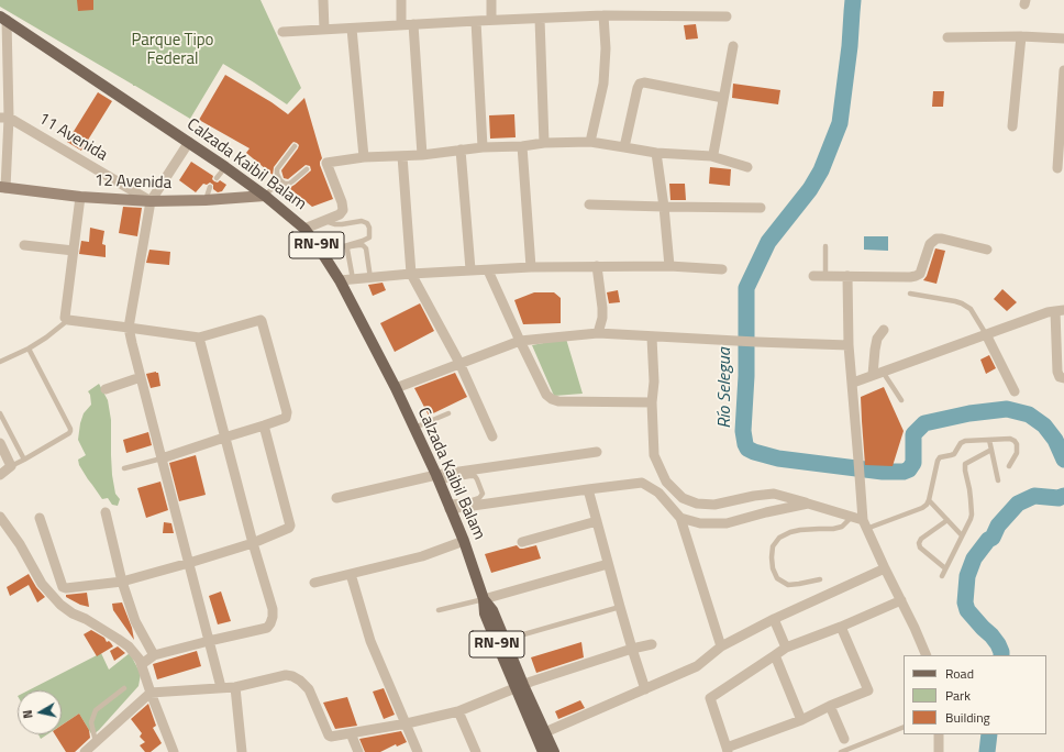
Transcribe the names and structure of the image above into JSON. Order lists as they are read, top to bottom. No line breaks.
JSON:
{"streets":{"main road":["Calzada Kaibil Balam","RN-9N"],"street":["11 Avenida","12 Avenida"]},"crossings":[["11 Avenida","12 Avenida"],["Calzada Kaibil Balam","12 Avenida"]],"water":["Río Selegua"],"parks":["Parque Tipo Federal"],"legend":["Road","Park","Building"],"north":"left"}
